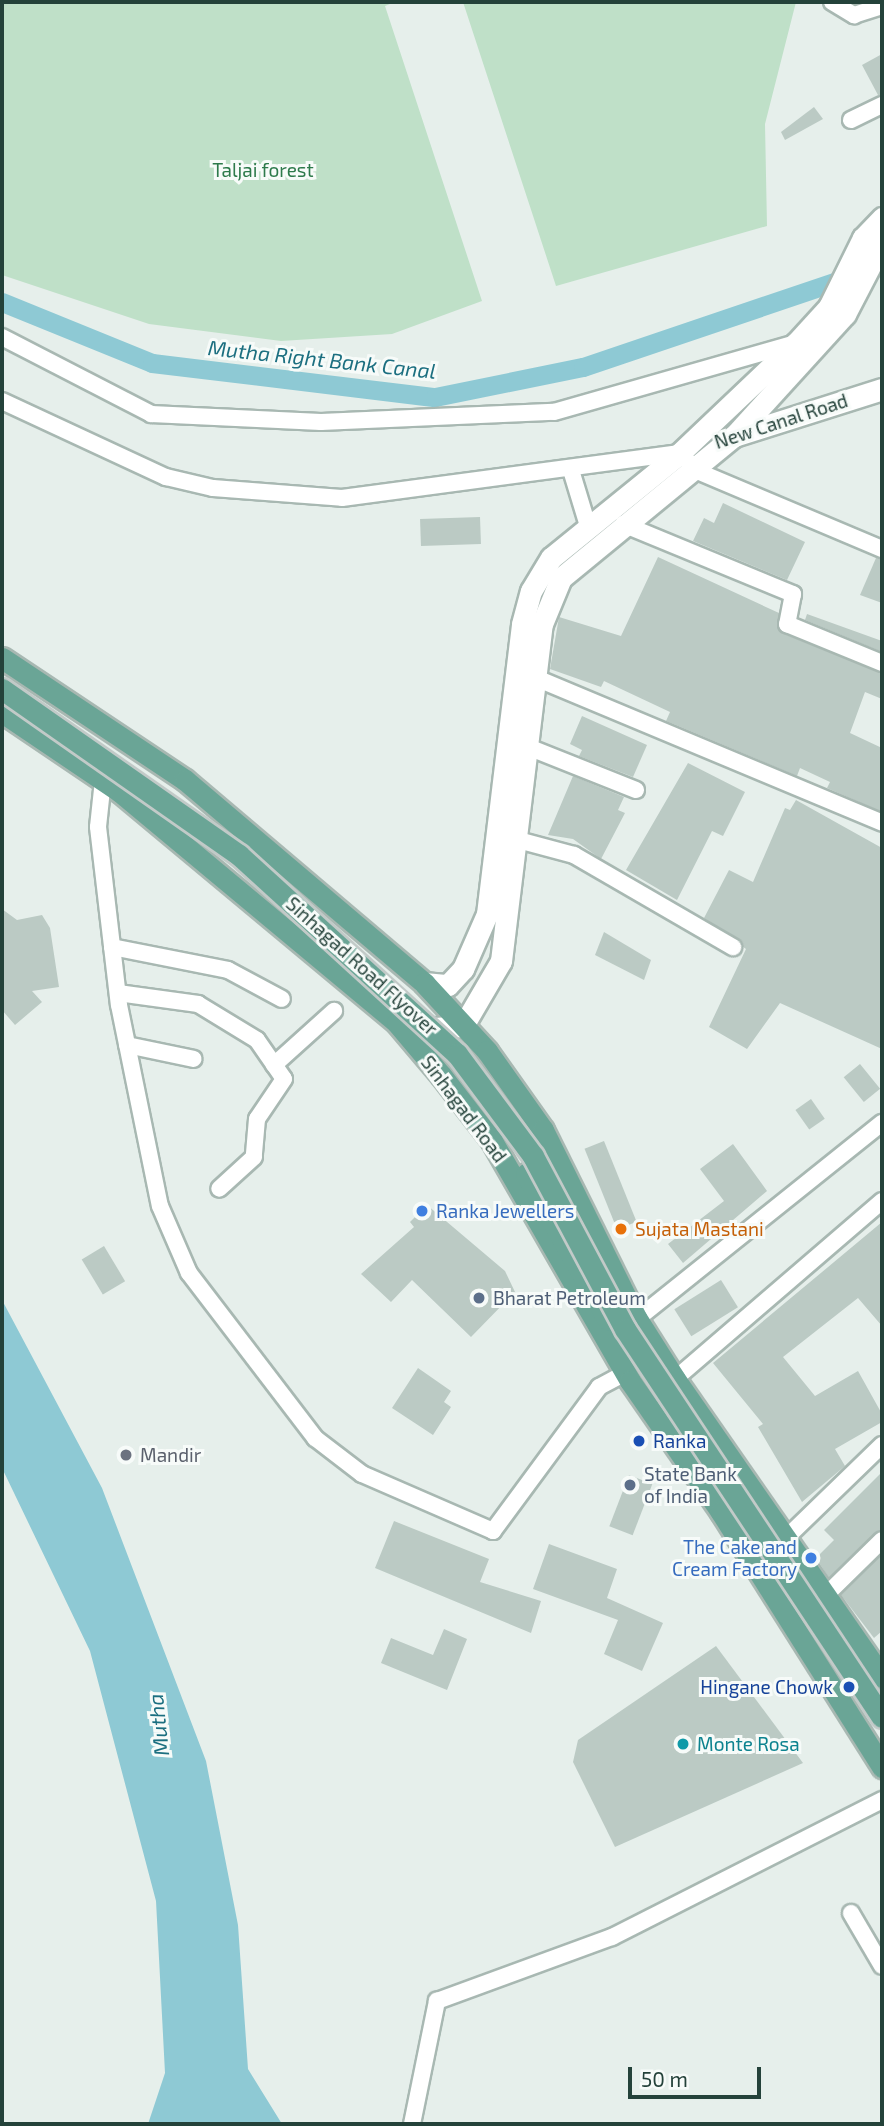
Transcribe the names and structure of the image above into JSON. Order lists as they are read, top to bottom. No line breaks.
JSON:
{"streets":{"main road":["Sinhagad Road Flyover","Sinhagad Road"],"street":["New Canal Road"]},"water":["Mutha Right Bank Canal","Mutha"],"parks":["Taljai forest"],"places":["Ranka Jewellers","Sujata Mastani","Bharat Petroleum","Ranka","Mandir","State Bank of India","The Cake and Cream Factory","Hingane Chowk","Monte Rosa"],"scale_bar":"50 m"}
